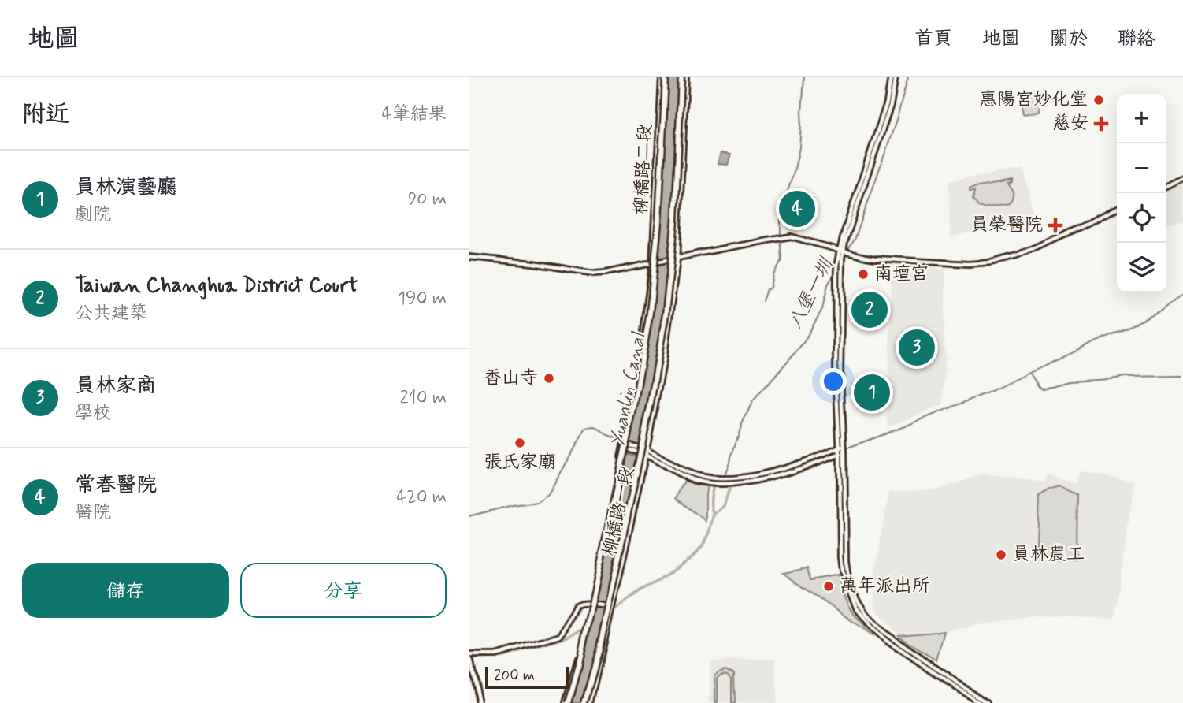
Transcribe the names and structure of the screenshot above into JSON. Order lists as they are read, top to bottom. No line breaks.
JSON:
{"streets":{"main road":["柳橋路二段","柳橋路一段"]},"crossings":[["柳橋路二段","柳橋路一段"]],"water":["八堡一圳","Yuanlin Canal"],"places":{"other":["惠陽宮妙化堂","南壇宮","香山寺","張氏家廟","員林農工","萬年派出所"],"health":["慈安","員榮醫院"]},"scale_bar":"200 m","page":{"header":"地圖","nav":["首頁","地圖","關於","聯絡"],"heading":["附近","4筆結果"],"map_buttons":["+","−"],"list":[{"mark":"1","name":"員林演藝廳","note":"劇院","value":"90 m"},{"mark":"2","name":"Taiwan Changhua District Court","note":"公共建築","value":"190 m"},{"mark":"3","name":"員林家商","note":"學校","value":"210 m"},{"mark":"4","name":"常春醫院","note":"醫院","value":"420 m"}],"pins":["4","2","3","1"],"buttons":["儲存","分享"],"scale":"200 m"}}
